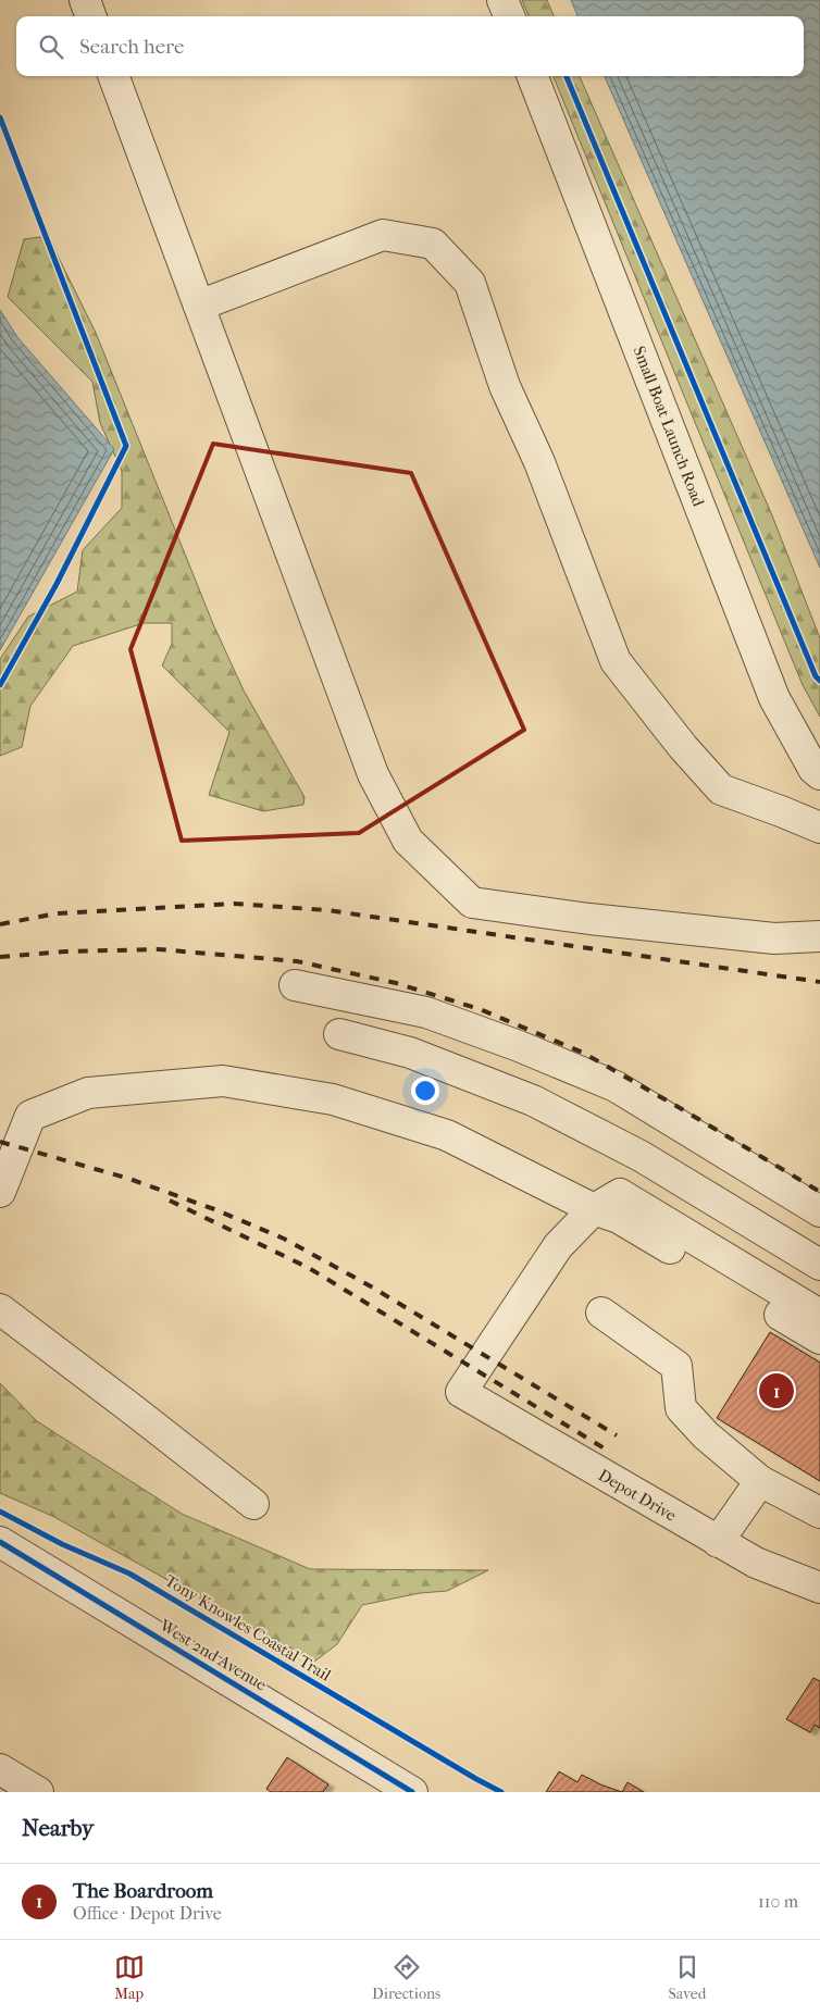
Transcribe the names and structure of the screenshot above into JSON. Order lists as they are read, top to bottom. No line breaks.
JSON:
{"streets":{"street":["Small Boat Launch Road","Depot Drive","West 2nd Avenue"],"cycle path":["Tony Knowles Coastal Trail"]},"page":{"search":"Search here","pins":"1","heading":"Nearby","list":[{"mark":"1","name":"The Boardroom","note":"Office · Depot Drive","value":"110 m"}],"nav":["Map","Directions","Saved"]}}
